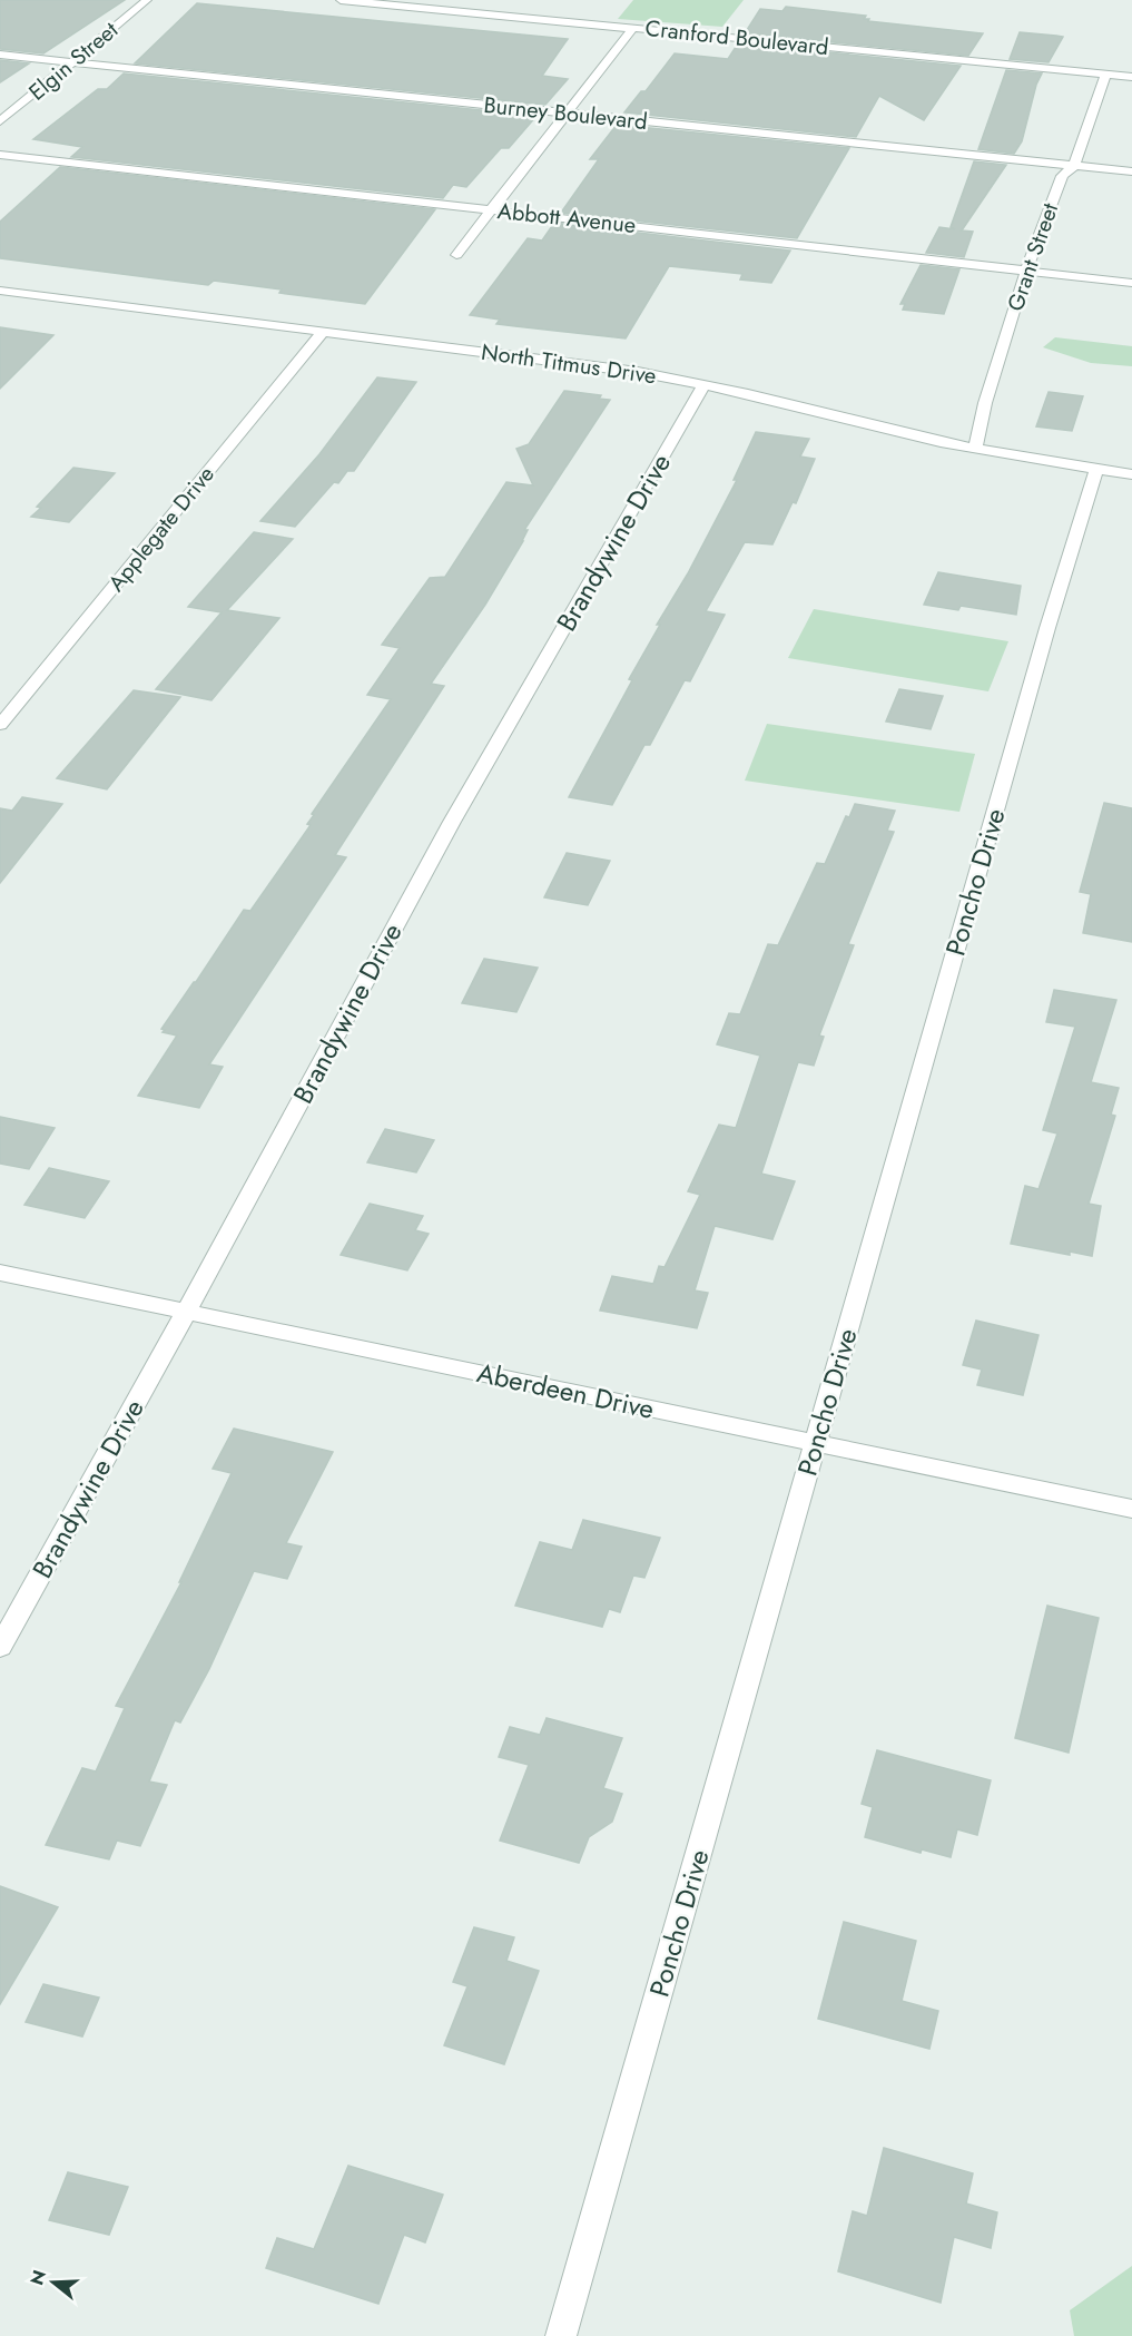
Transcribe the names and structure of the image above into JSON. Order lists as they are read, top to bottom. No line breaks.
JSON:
{"streets":{"street":["Cranford Boulevard","Elgin Street","Burney Boulevard","Abbott Avenue","Grant Street","North Titmus Drive","Applegate Drive","Brandywine Drive","Poncho Drive","Aberdeen Drive"]},"crossings":[["Cranford Boulevard","Grant Street"],["Elgin Street","Burney Boulevard"],["Burney Boulevard","Grant Street"],["Abbott Avenue","Grant Street"],["Grant Street","North Titmus Drive"],["North Titmus Drive","Applegate Drive"],["North Titmus Drive","Brandywine Drive"],["North Titmus Drive","Poncho Drive"],["Brandywine Drive","Aberdeen Drive"],["Poncho Drive","Aberdeen Drive"]],"north":"left"}
